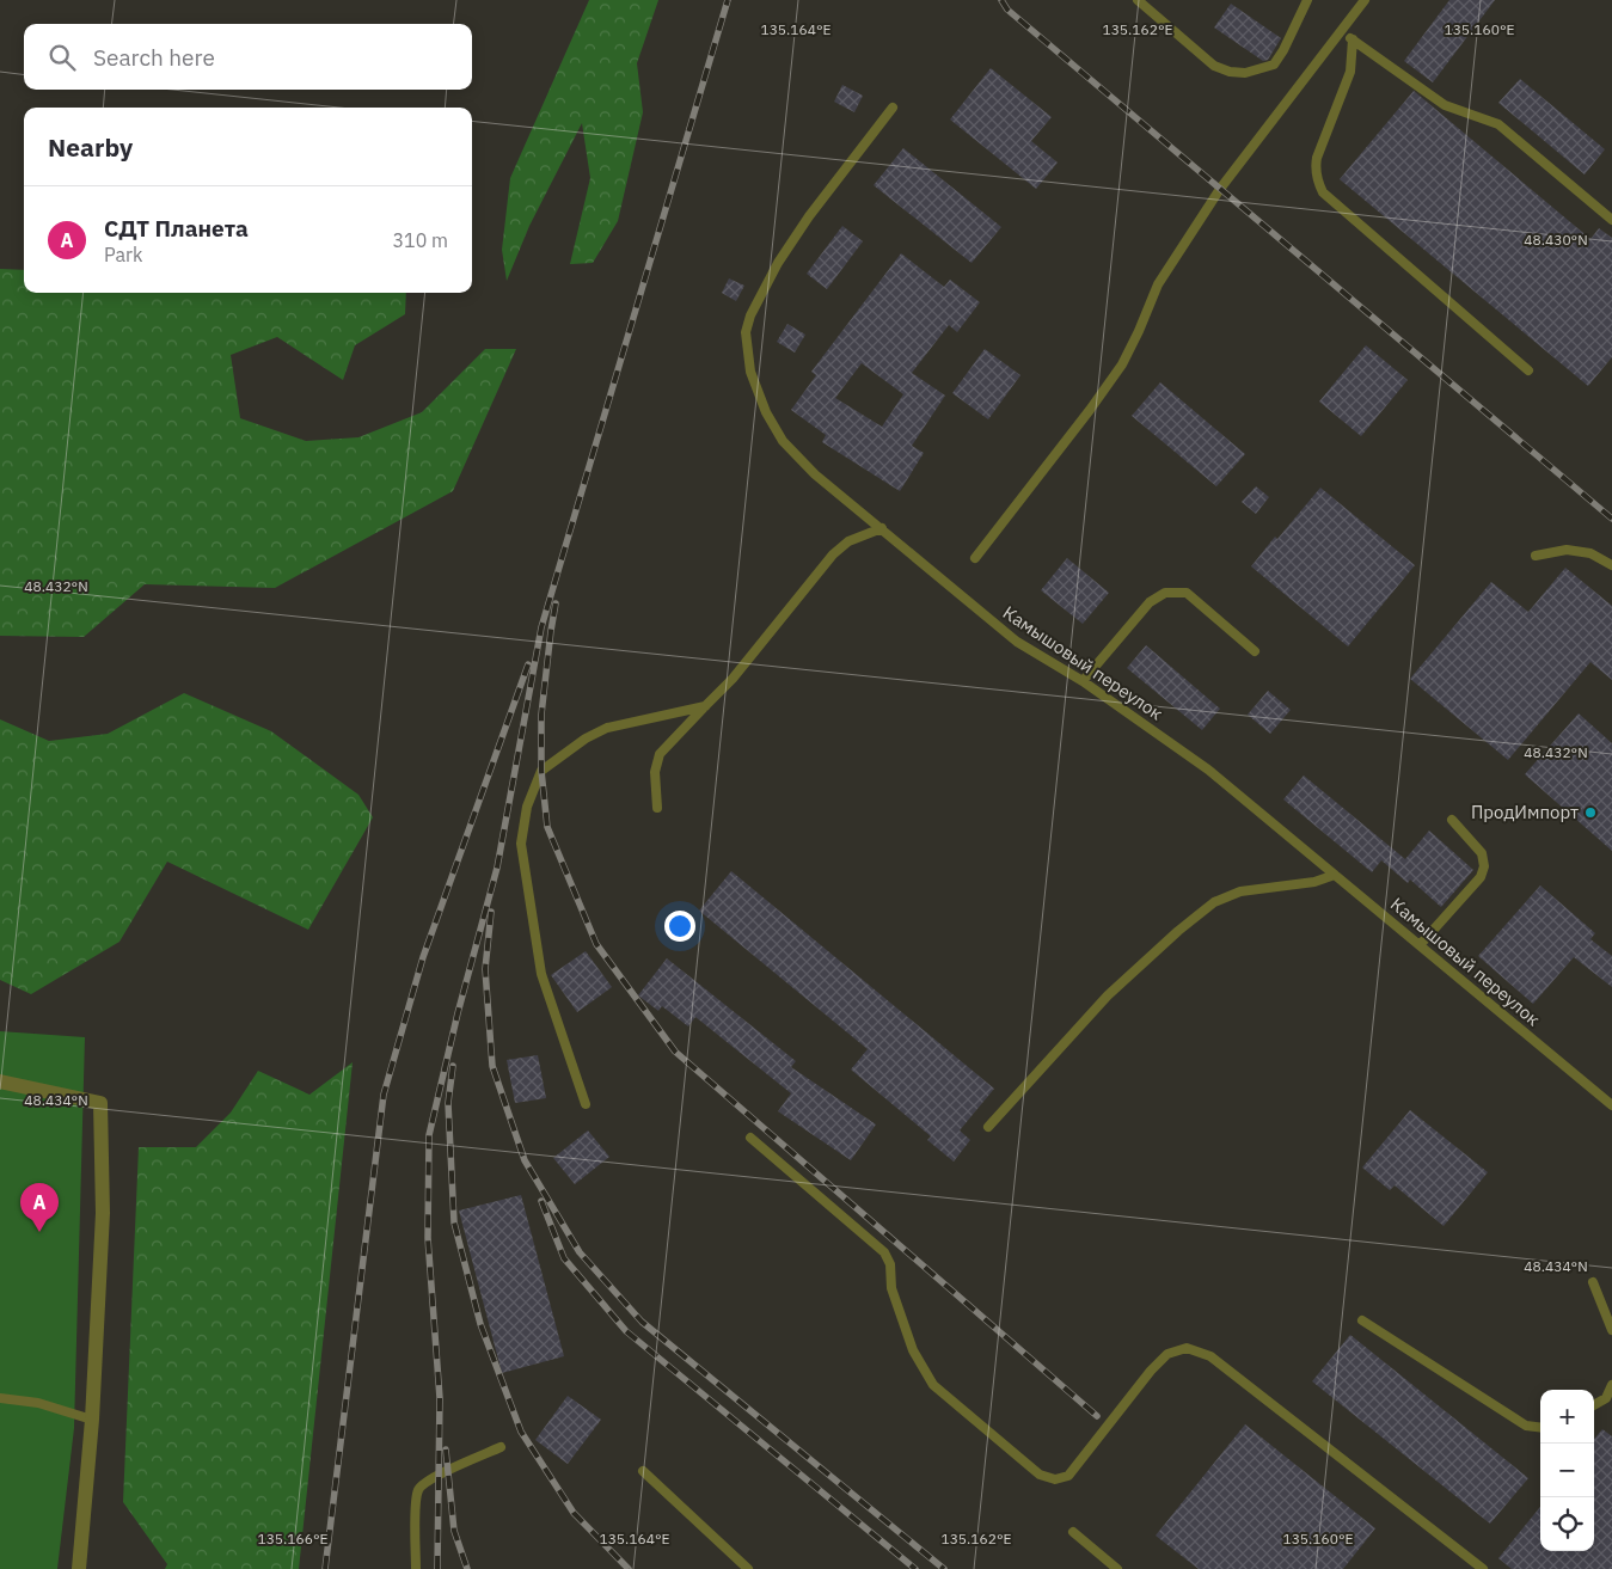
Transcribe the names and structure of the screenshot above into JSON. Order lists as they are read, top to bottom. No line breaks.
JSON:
{"streets":{"lane":["Камышовый переулок"]},"places":["ПродИмпорт"],"page":{"search":"Search here","heading":"Nearby","list":[{"mark":"A","name":"СДТ Планета","note":"Park","value":"310 m"}],"pins":"A","map_buttons":["+","−"]},"coordinates":["135.164°E","135.162°E","135.160°E","48.430°N","48.432°N","48.434°N","135.166°E"]}
